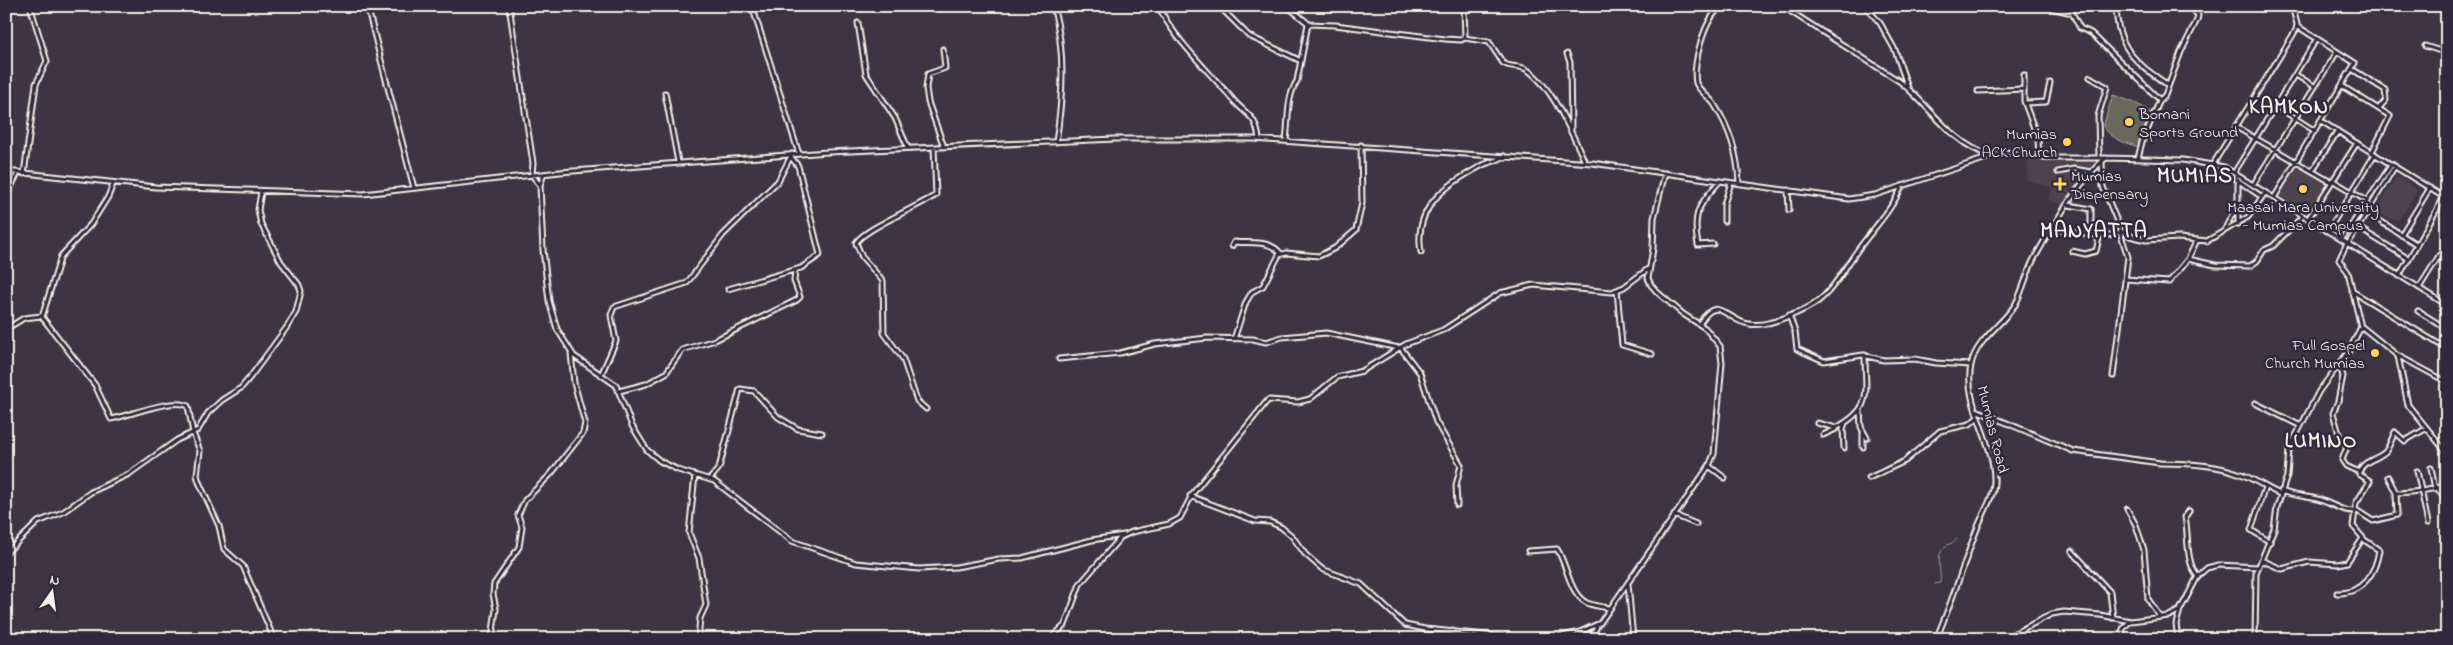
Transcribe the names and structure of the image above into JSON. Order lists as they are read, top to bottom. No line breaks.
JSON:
{"streets":{"street":["Mumias Road"]},"districts":["KAMKON","MUMIAS","MANYATTA","LUMINO"],"places":{"other":["Bomani Sports Ground","Mumias ACK Church","Maasai Mara University - Mumias Campus","Full Gospel Church Mumias"],"health":["Mumias Dispensary"]},"north":"top"}
